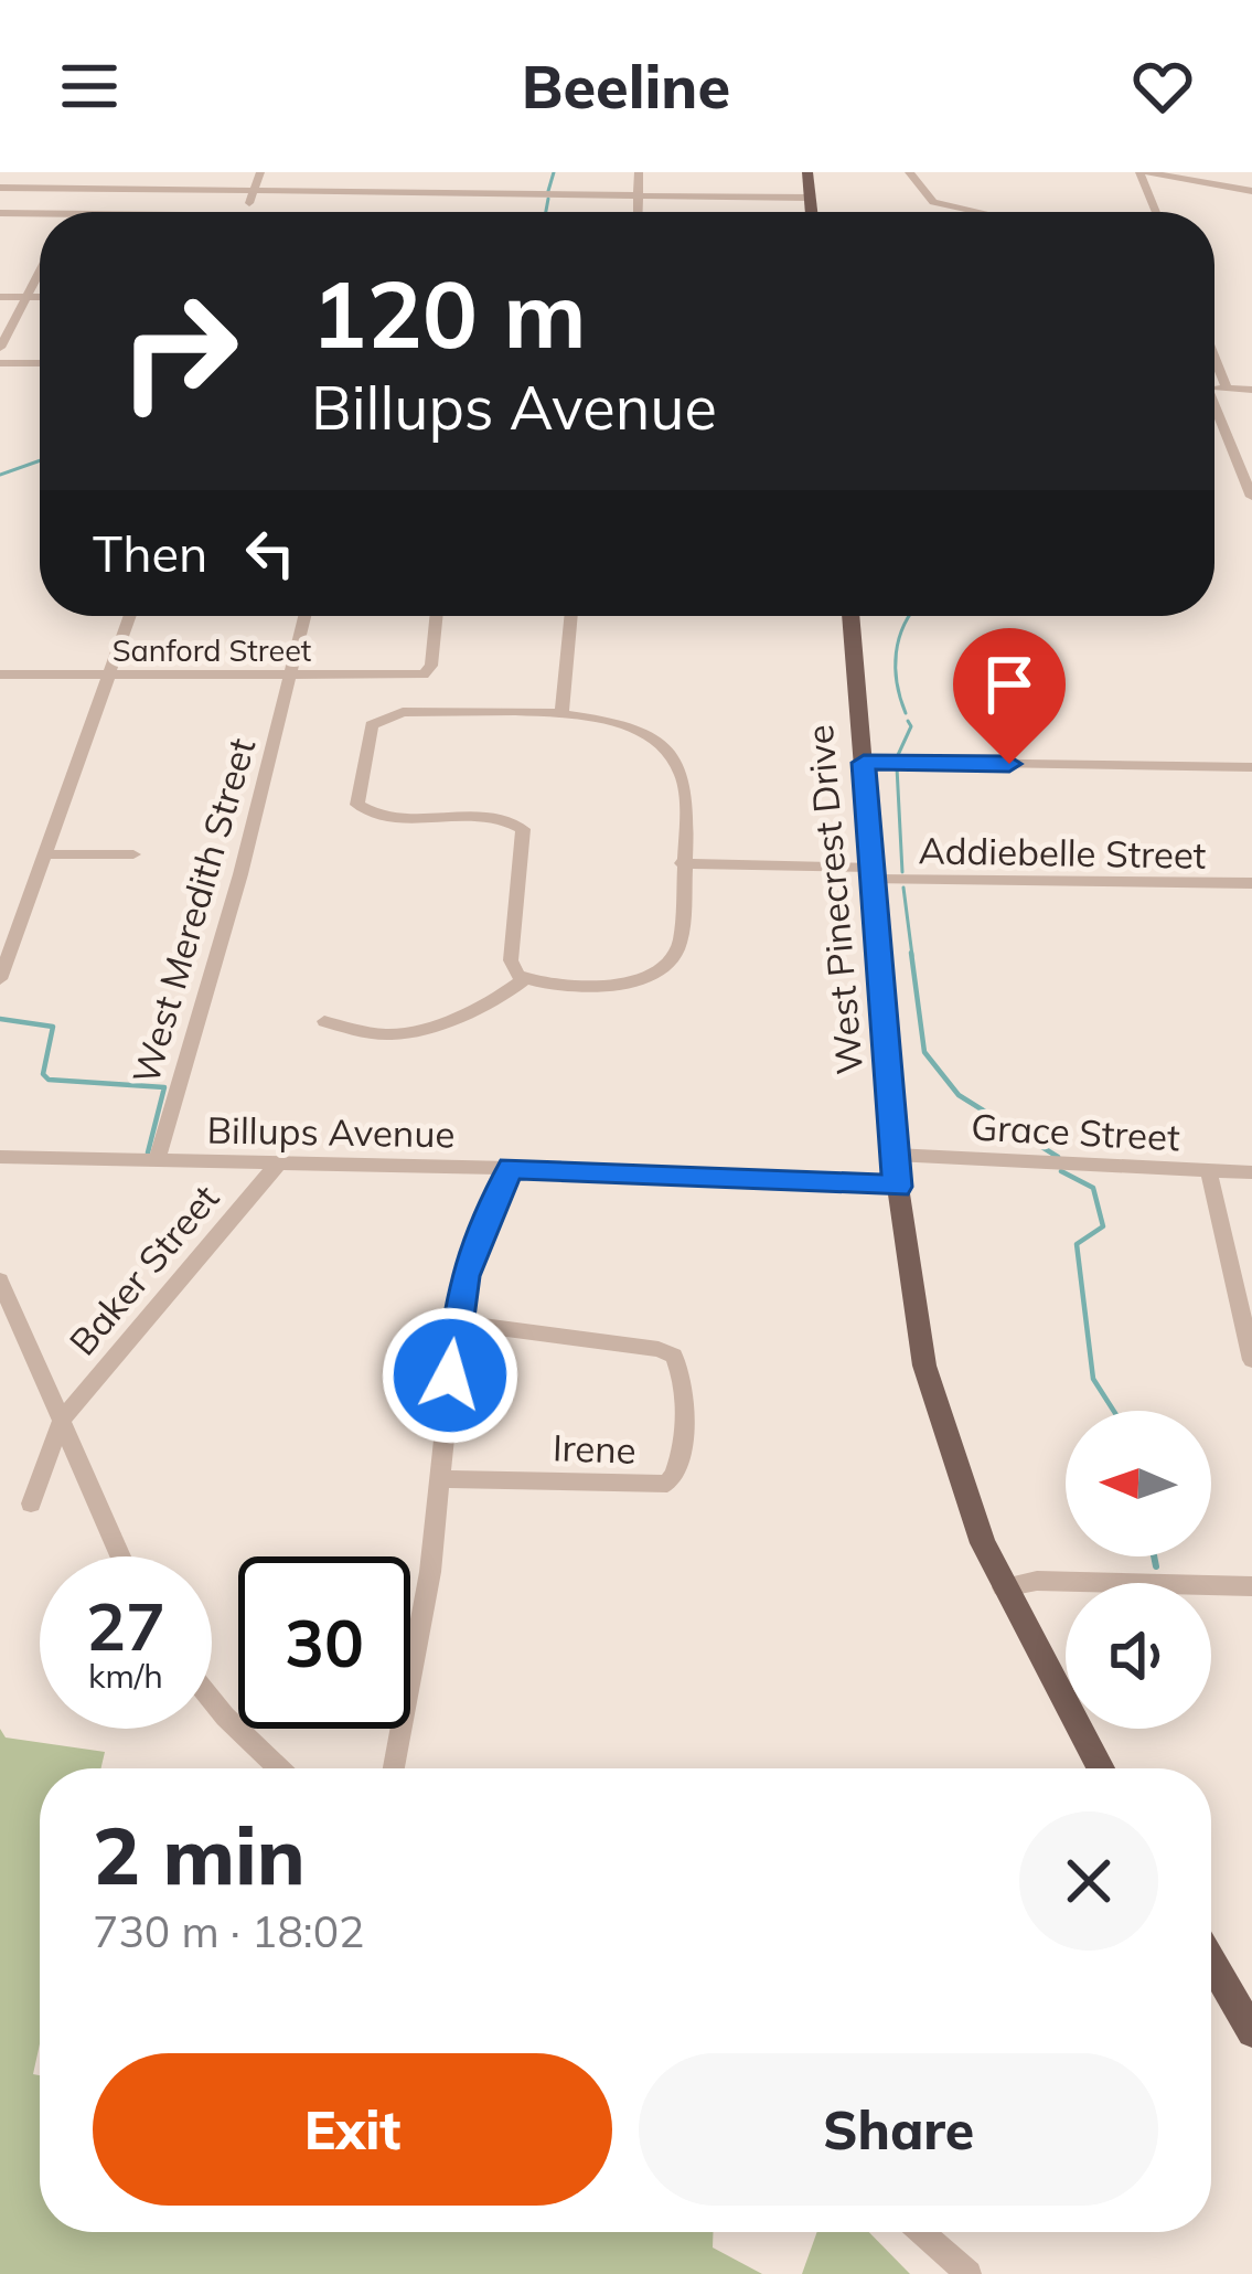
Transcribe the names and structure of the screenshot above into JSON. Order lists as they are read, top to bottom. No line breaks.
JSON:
{"streets":{"main road":["West Pinecrest Drive"],"street":["Sanford Street","Addiebelle Street","West Meredith Street","Billups Avenue","Grace Street","Baker Street","Irene"]},"crossings":[["Sanford Street","West Meredith Street"],["Addiebelle Street","West Pinecrest Drive"],["West Pinecrest Drive","Billups Avenue"],["West Pinecrest Drive","Grace Street"],["West Meredith Street","Billups Avenue"],["Billups Avenue","Baker Street"]],"north":"left","page":{"header":"Beeline","turn":["120 m","Billups Avenue"],"then":"Then","speed":"27 km/h","limit":"30","heading":["2 min","730 m · 18:02"],"buttons":["Exit","Share"]}}
